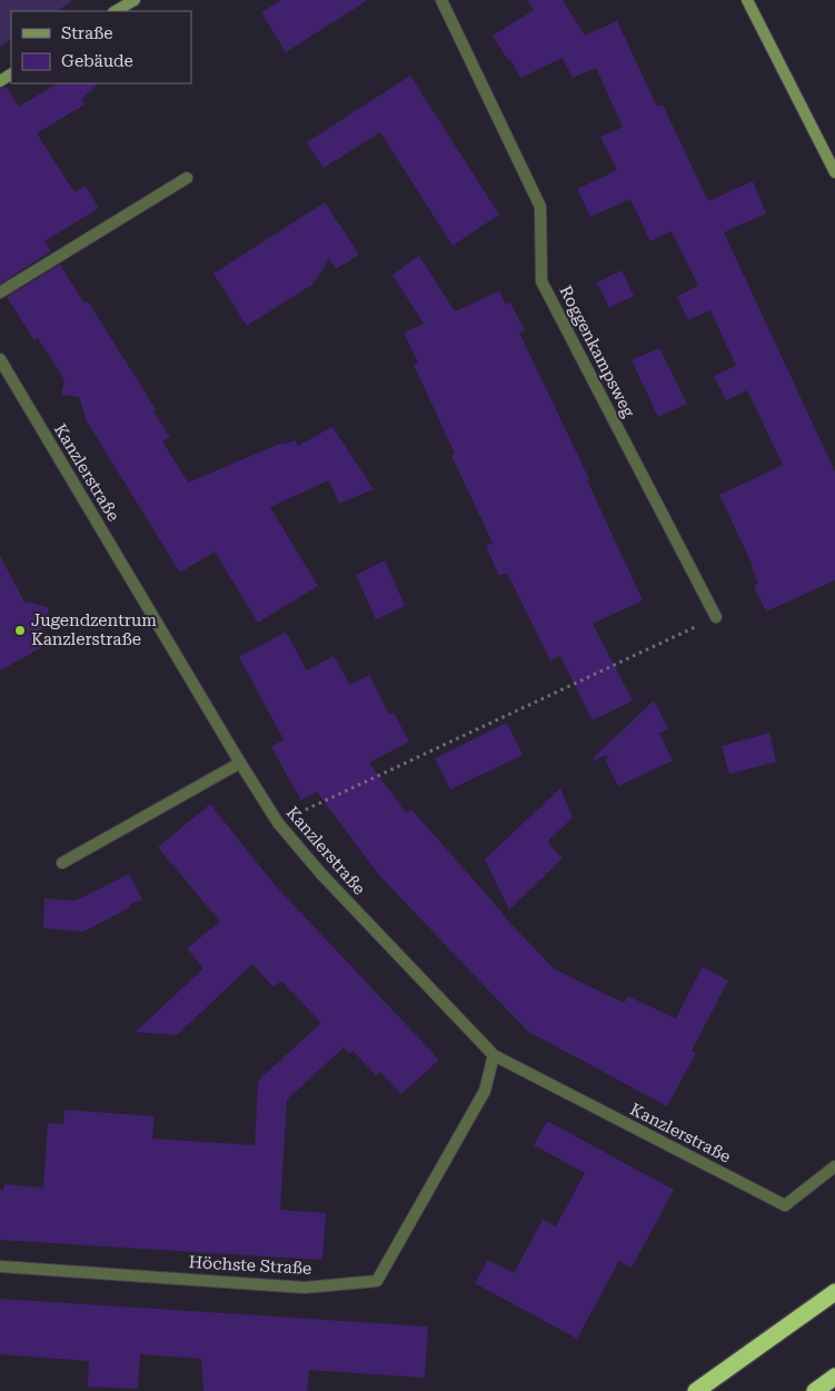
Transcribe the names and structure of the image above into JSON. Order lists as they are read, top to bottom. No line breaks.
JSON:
{"streets":{"street":["Roggenkampsweg","Kanzlerstraße","Höchste Straße"]},"crossings":[["Kanzlerstraße","Höchste Straße"]],"places":["Jugendzentrum Kanzlerstraße"],"legend":["Straße","Gebäude"]}
